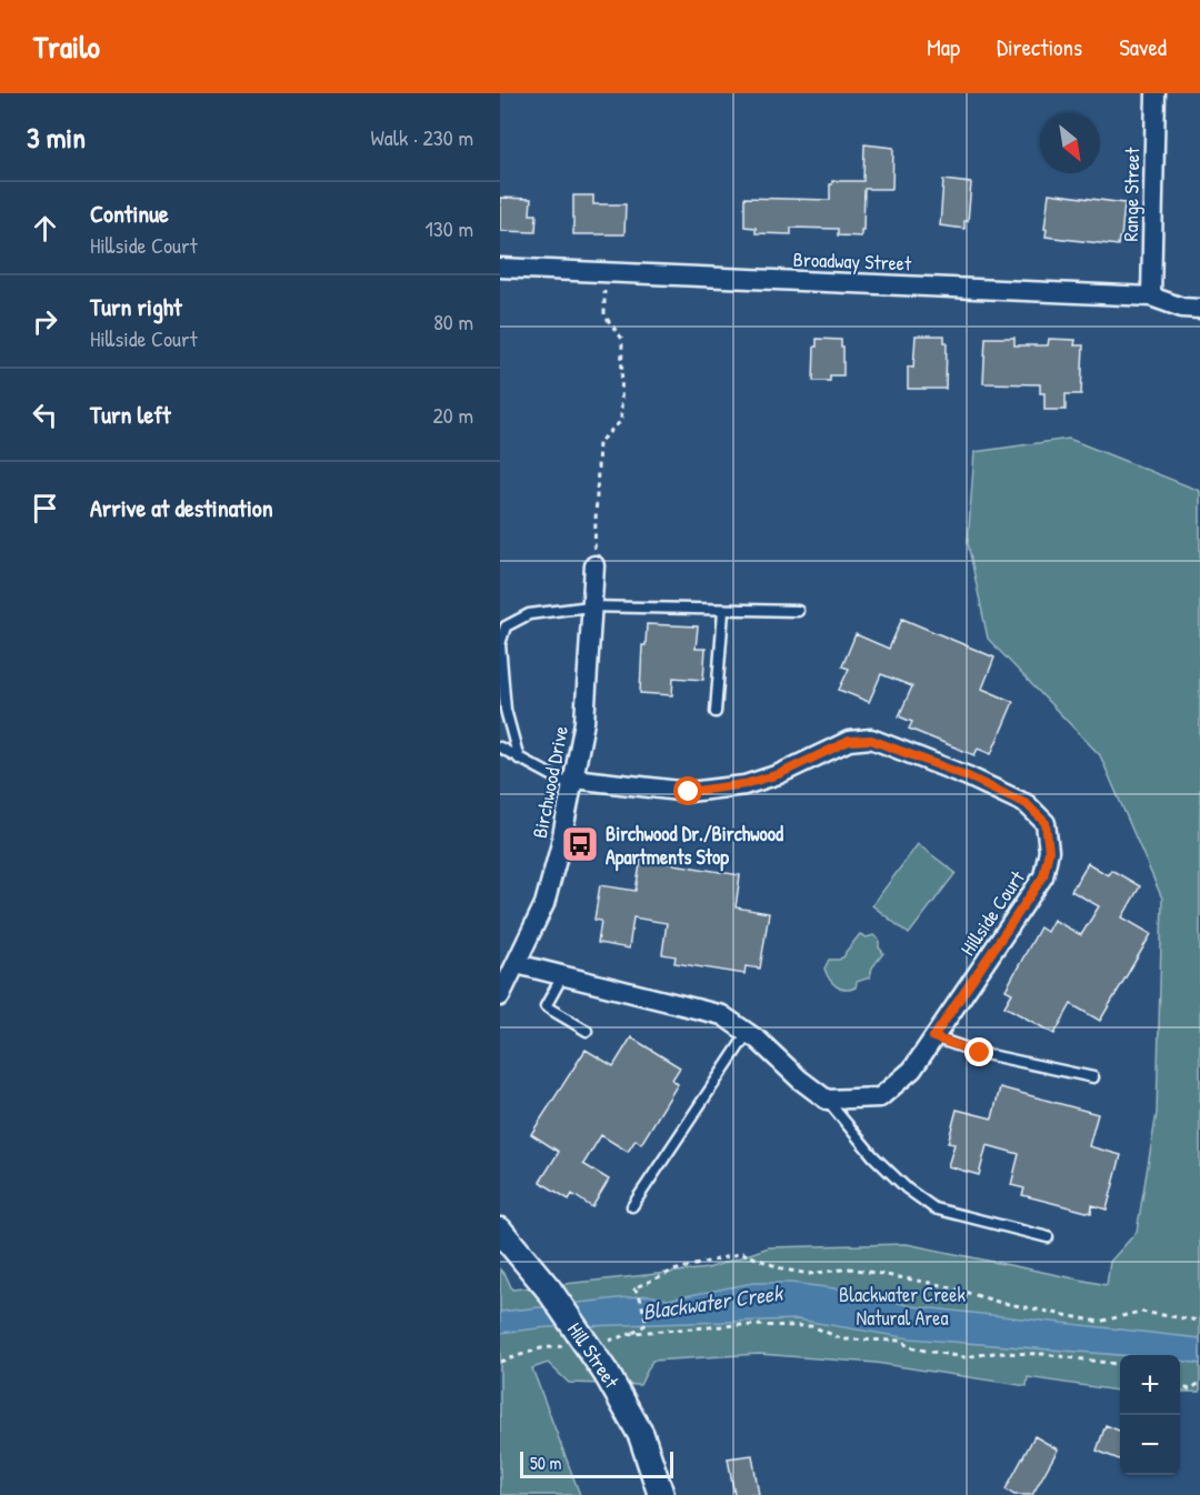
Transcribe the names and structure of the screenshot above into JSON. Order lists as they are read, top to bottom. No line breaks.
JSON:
{"streets":{"street":["Range Street","Broadway Street","Birchwood Drive","Hillside Court","Hill Street"]},"crossings":[["Range Street","Broadway Street"],["Birchwood Drive","Hillside Court"]],"water":["Blackwater Creek"],"parks":["Blackwater Creek Natural Area"],"places":{"bus stop":["Birchwood Dr./Birchwood Apartments Stop"]},"scale_bar":"50 m","north":"bottom right","page":{"header":"Trailo","nav":["Map","Directions","Saved"],"heading":["3 min","Walk · 230 m"],"list":[["Continue","Hillside Court","130 m"],["Turn right","Hillside Court","80 m"],["Turn left","20 m"],"Arrive at destination"],"map_buttons":["+","−"],"scale":"50 m"}}
